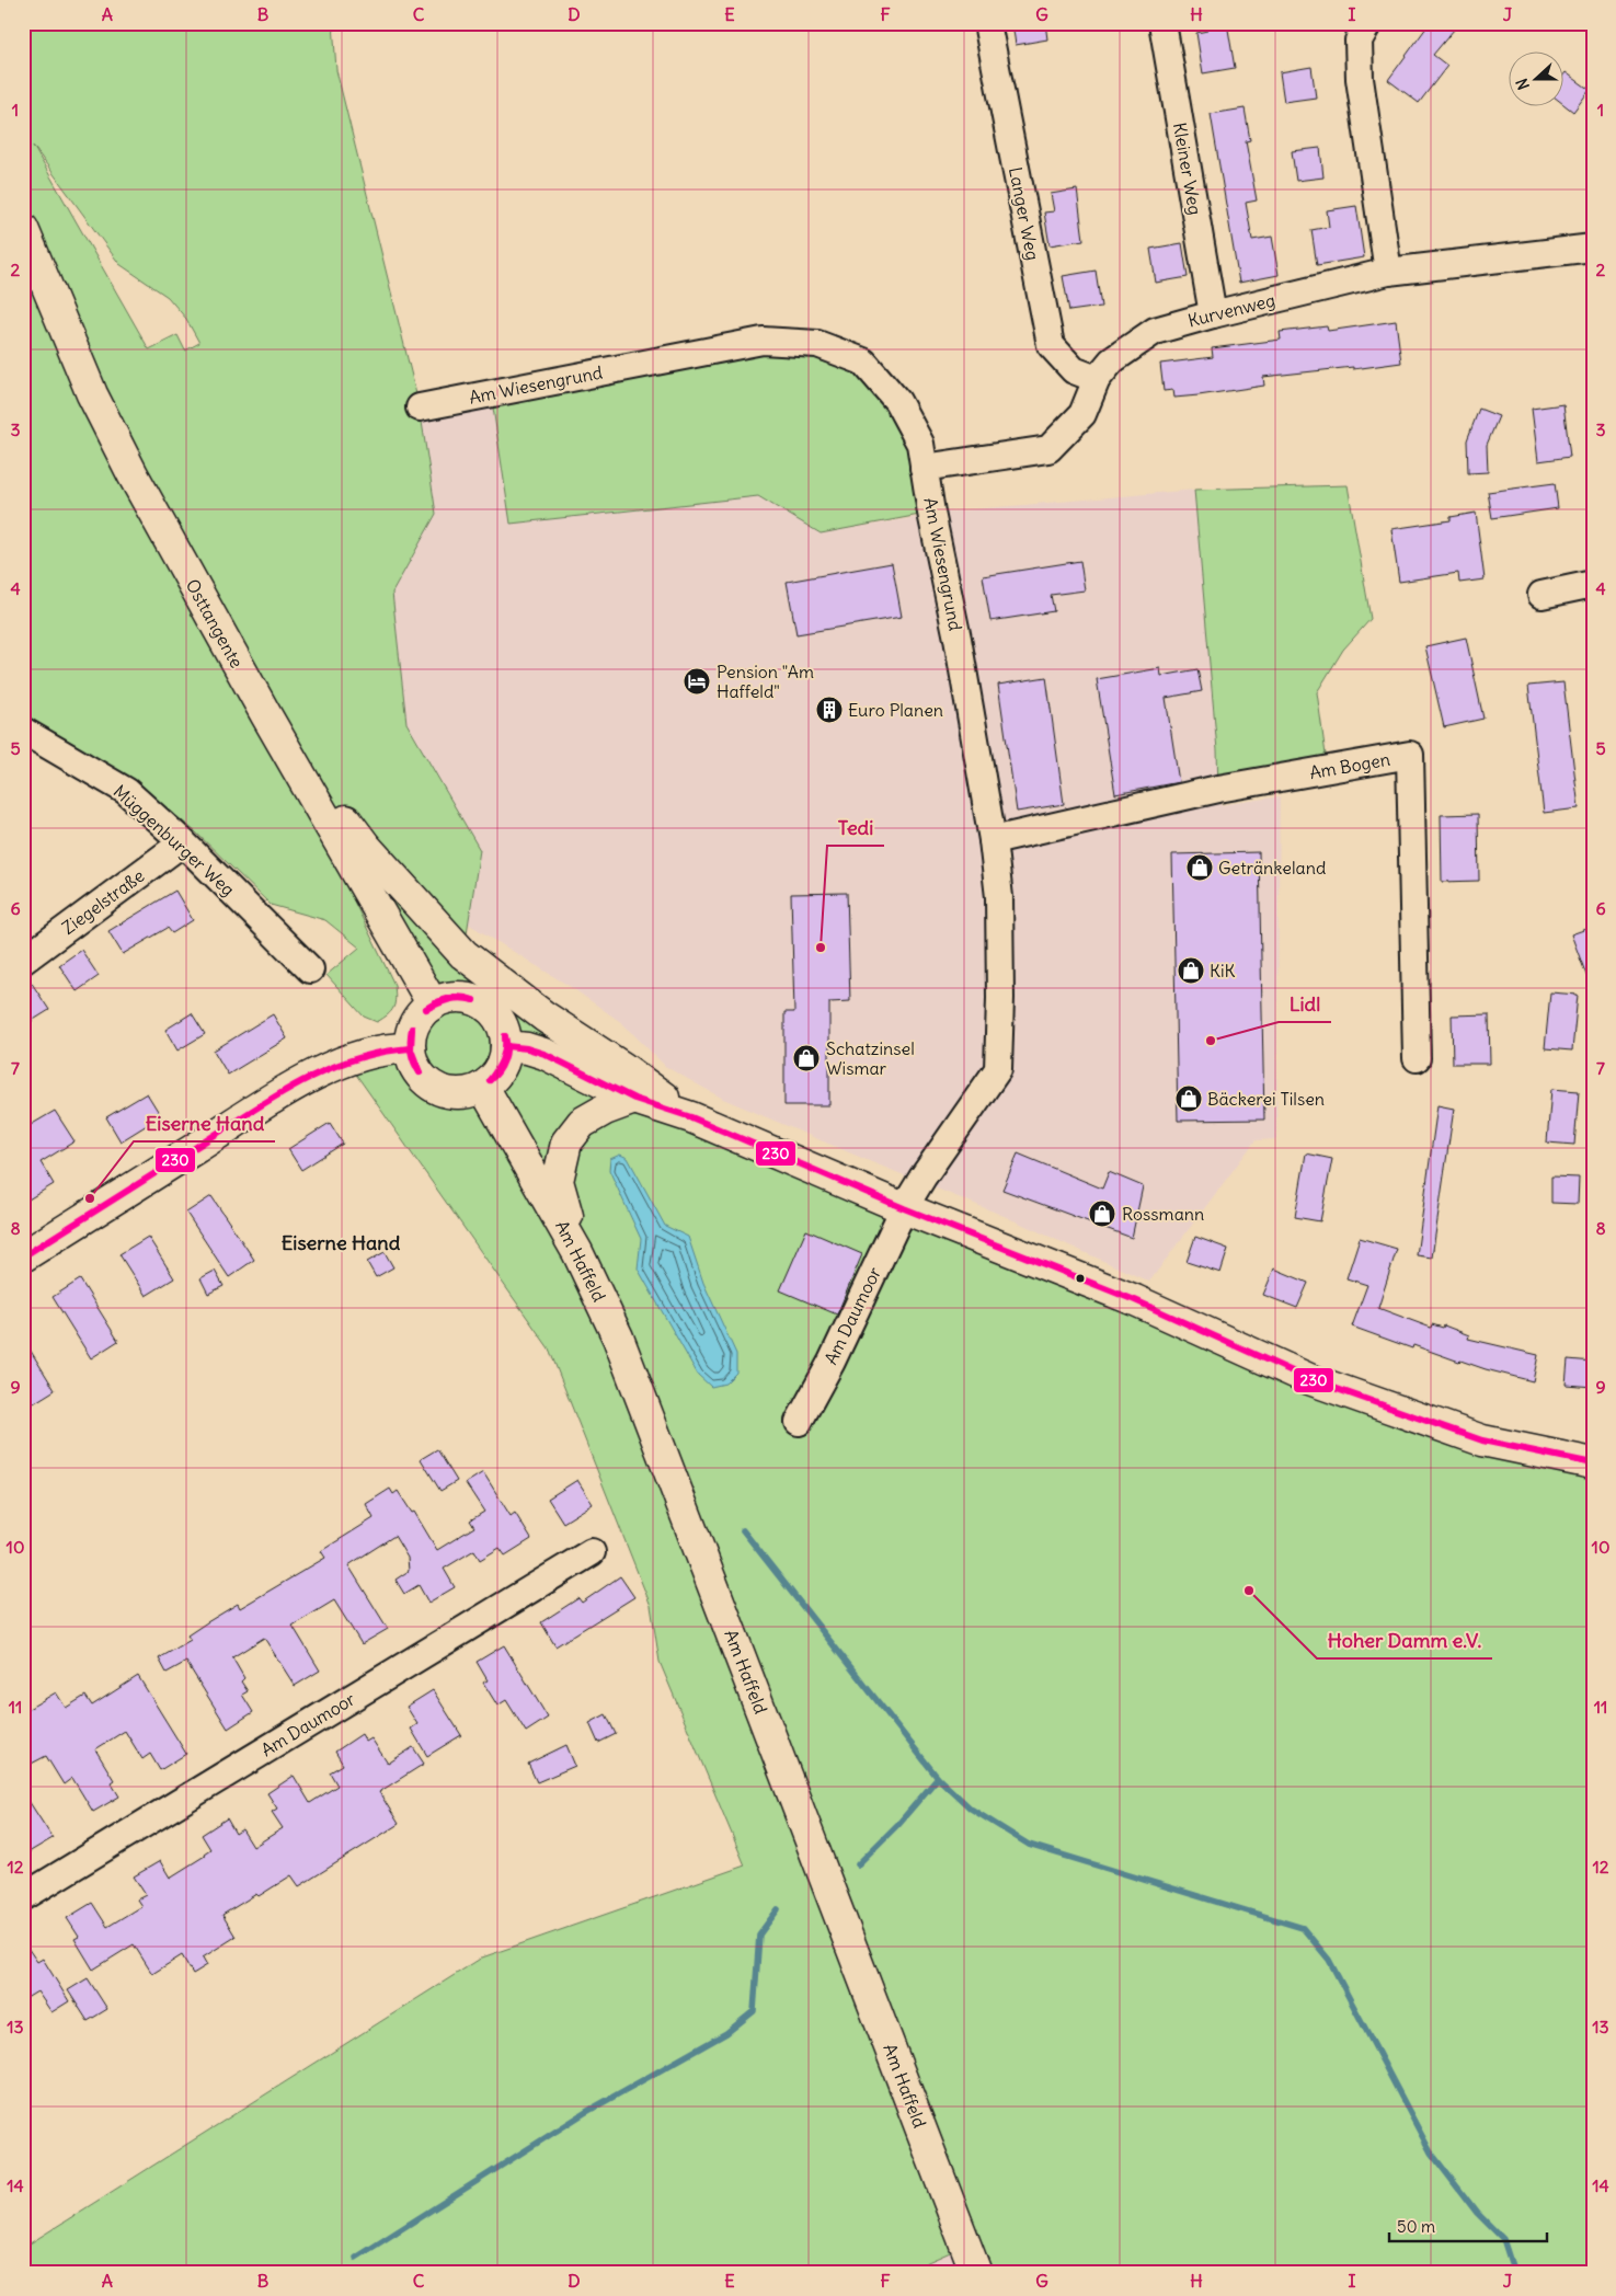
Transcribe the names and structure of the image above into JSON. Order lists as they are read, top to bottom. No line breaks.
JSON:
{"streets":{"main road":["Osttangente","Am Haffeld"],"street":["Kleiner Weg","Langer Weg","Kurvenweg","Am Wiesengrund","Am Bogen","Müggenburger Weg","Ziegelstraße","Am Daumoor"]},"crossings":[["Kleiner Weg","Kurvenweg"],["Langer Weg","Kurvenweg"],["Kurvenweg","Am Wiesengrund"],["Am Wiesengrund","Am Bogen"],["Am Wiesengrund","Am Daumoor"],["Osttangente","Am Haffeld"],["Müggenburger Weg","Ziegelstraße"]],"districts":["Eiserne Hand"],"places":{"hotel":["Pension \"Am Haffeld\""],"building":["Euro Planen"],"shop":["Getränkeland","KiK","Schatzinsel Wismar","Bäckerei Tilsen","Rossmann"],"other":["Tedi","Lidl","Eiserne Hand","Hoher Damm e.V."]},"lines":["transit line 230"],"scale_bar":"50 m","north":"left","grid":{"columns":["A","B","C","D","E","F","G","H","I","J"],"rows":["1","2","3","4","5","6","7","8","9","10","11","12","13","14"]}}
